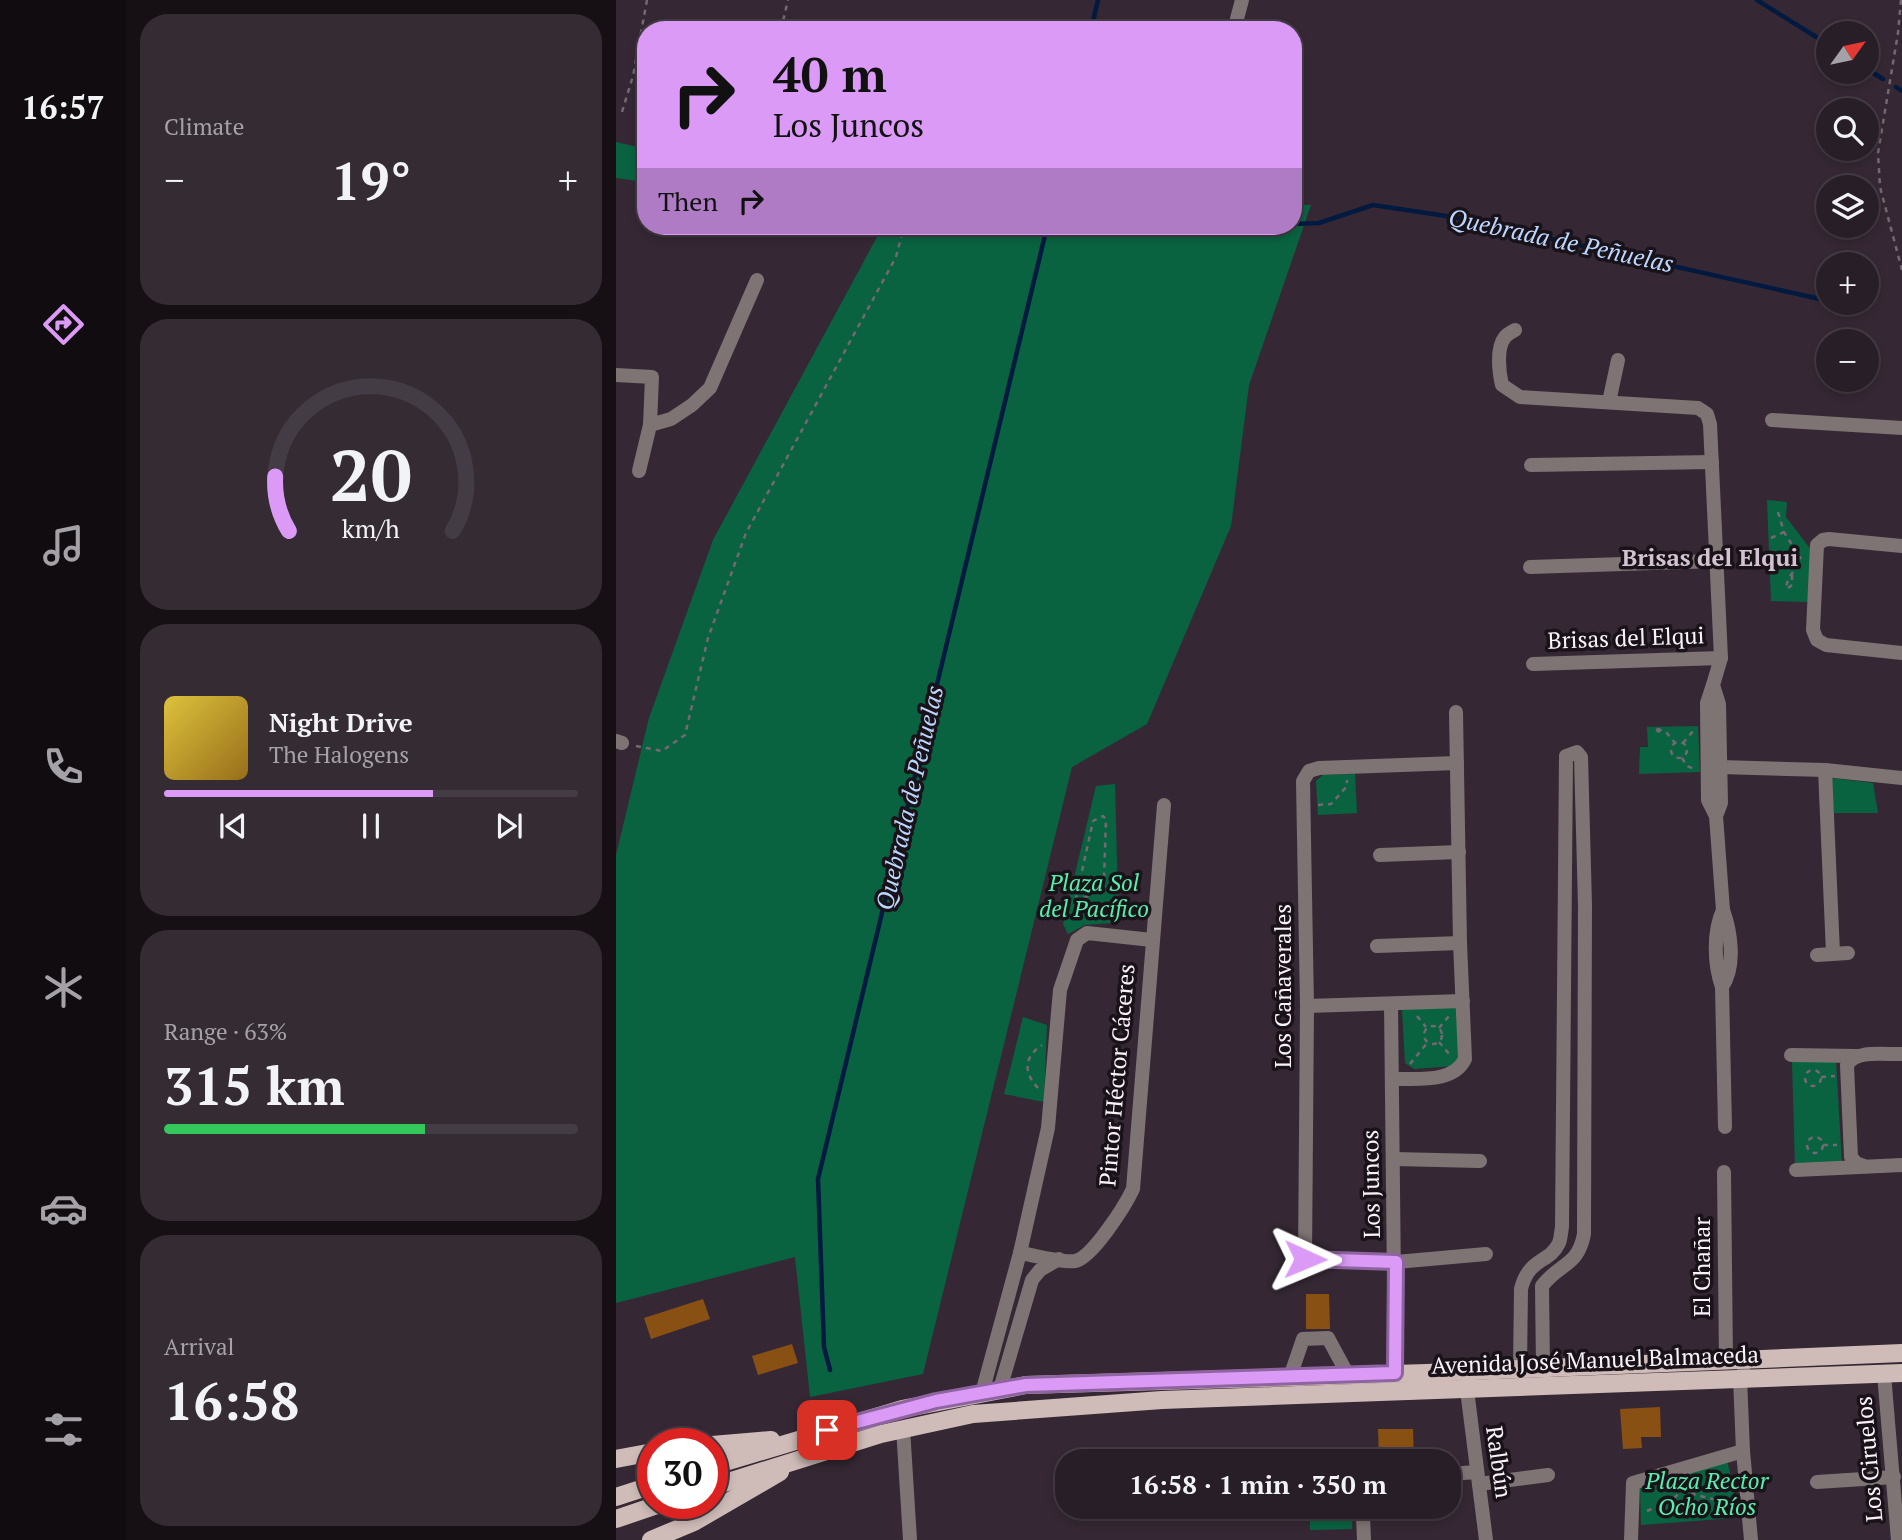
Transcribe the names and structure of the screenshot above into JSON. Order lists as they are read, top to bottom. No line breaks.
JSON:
{"streets":{"main road":["Avenida José Manuel Balmaceda"],"street":["Brisas del Elqui","Los Cañaverales","Pintor Héctor Cáceres","Los Juncos","El Chañar","Los Ciruelos","Ralbún"]},"crossings":[["Los Cañaverales","Los Juncos"],["Pintor Héctor Cáceres","Avenida José Manuel Balmaceda"],["Los Juncos","Avenida José Manuel Balmaceda"],["El Chañar","Avenida José Manuel Balmaceda"],["Avenida José Manuel Balmaceda","Los Ciruelos"],["Avenida José Manuel Balmaceda","Ralbún"]],"districts":["Brisas del Elqui"],"water":["Quebrada de Peñuelas"],"parks":["Plaza Sol del Pacífico","Plaza Rector Ocho Ríos"],"north":"top right","page":{"tabs":"16:57","tile":["Climate",["Range · 63%","315 km"],["Arrival","16:58"]],"map_buttons":["+","−"],"turn":["40 m","Los Juncos"],"heat":["−","19°","+"],"then":"Then","song":["Night Drive","The Halogens"],"limit":"30","trip":"16:58 · 1 min · 350 m","gauge":["20","km/h"]}}
